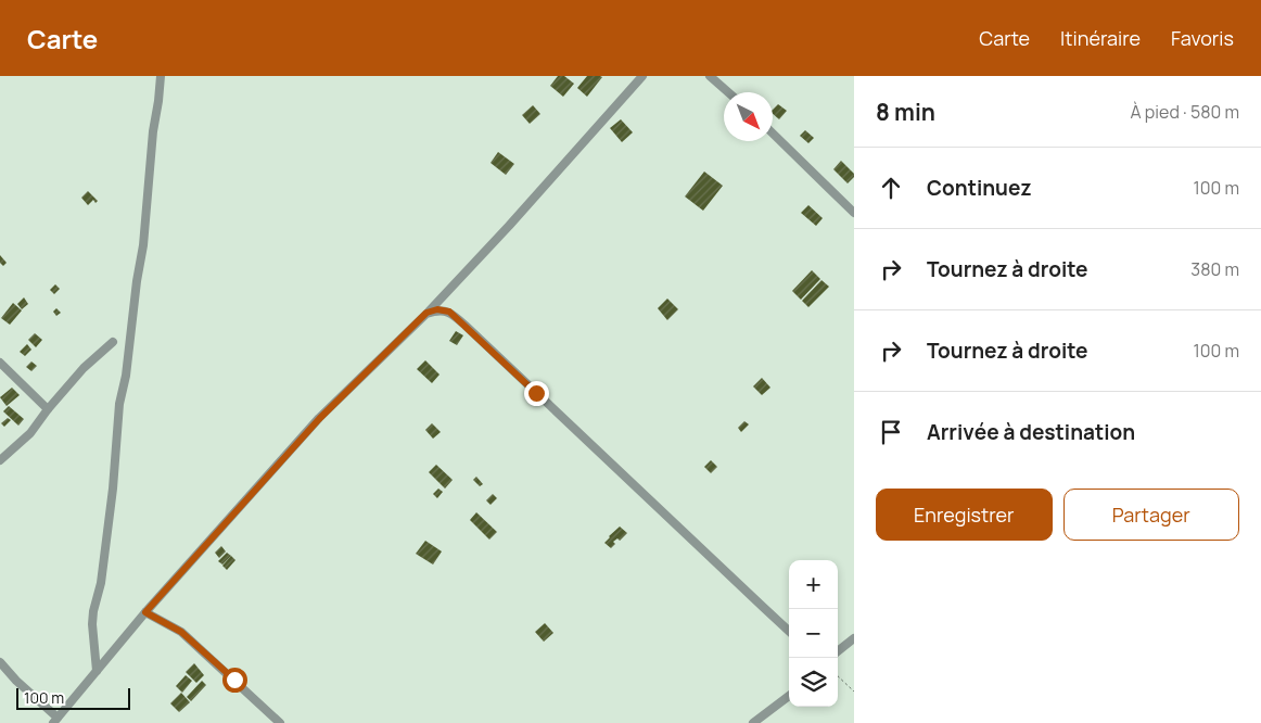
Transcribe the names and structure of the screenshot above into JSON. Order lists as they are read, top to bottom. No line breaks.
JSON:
{"scale_bar":"100 m","north":"bottom right","page":{"header":"Carte","nav":["Carte","Itinéraire","Favoris"],"heading":["8 min","À pied · 580 m"],"list":[["Continuez","100 m"],["Tournez à droite","380 m"],["Tournez à droite","100 m"],"Arrivée à destination"],"buttons":["Enregistrer","Partager"],"map_buttons":["+","−"],"scale":"100 m"}}
